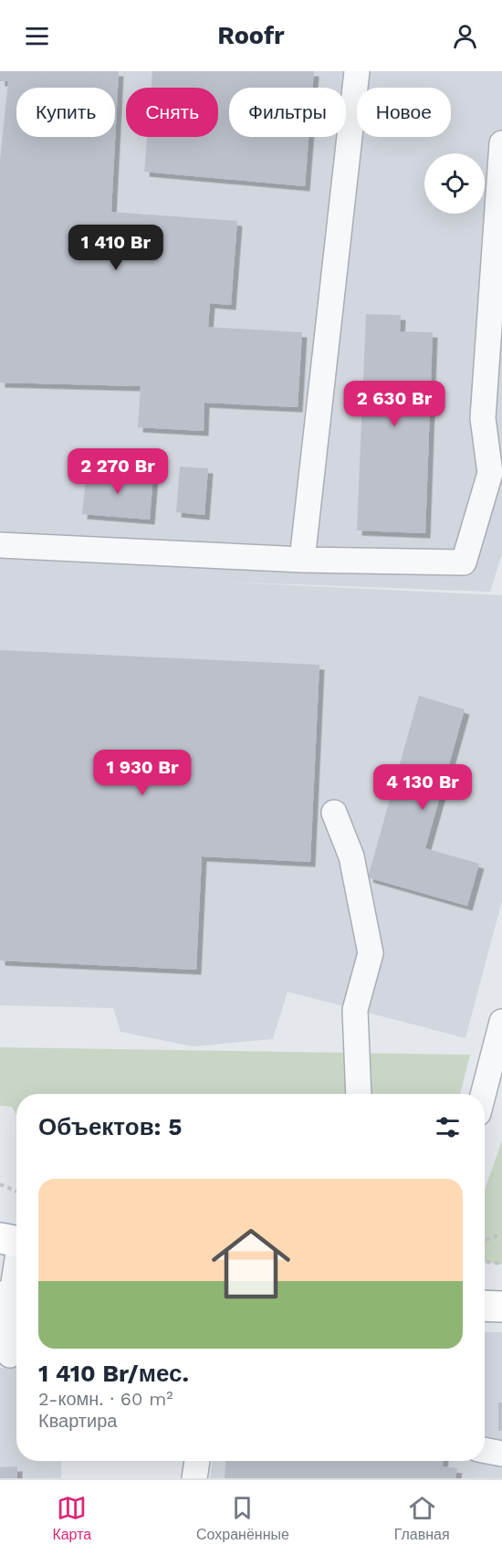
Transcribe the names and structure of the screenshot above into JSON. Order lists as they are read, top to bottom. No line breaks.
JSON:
{"page":{"header":"Roofr","chip":["Купить","Снять","Фильтры","Новое"],"price":["1 410 Br","2 630 Br","2 270 Br","1 930 Br","4 130 Br"],"heading":"Объектов: 5","list":[{"name":"1 410 Br/мес.","note":"2-комн. · 60 m² · Квартира"}],"tabs":["Карта","Сохранённые","Главная"]}}
